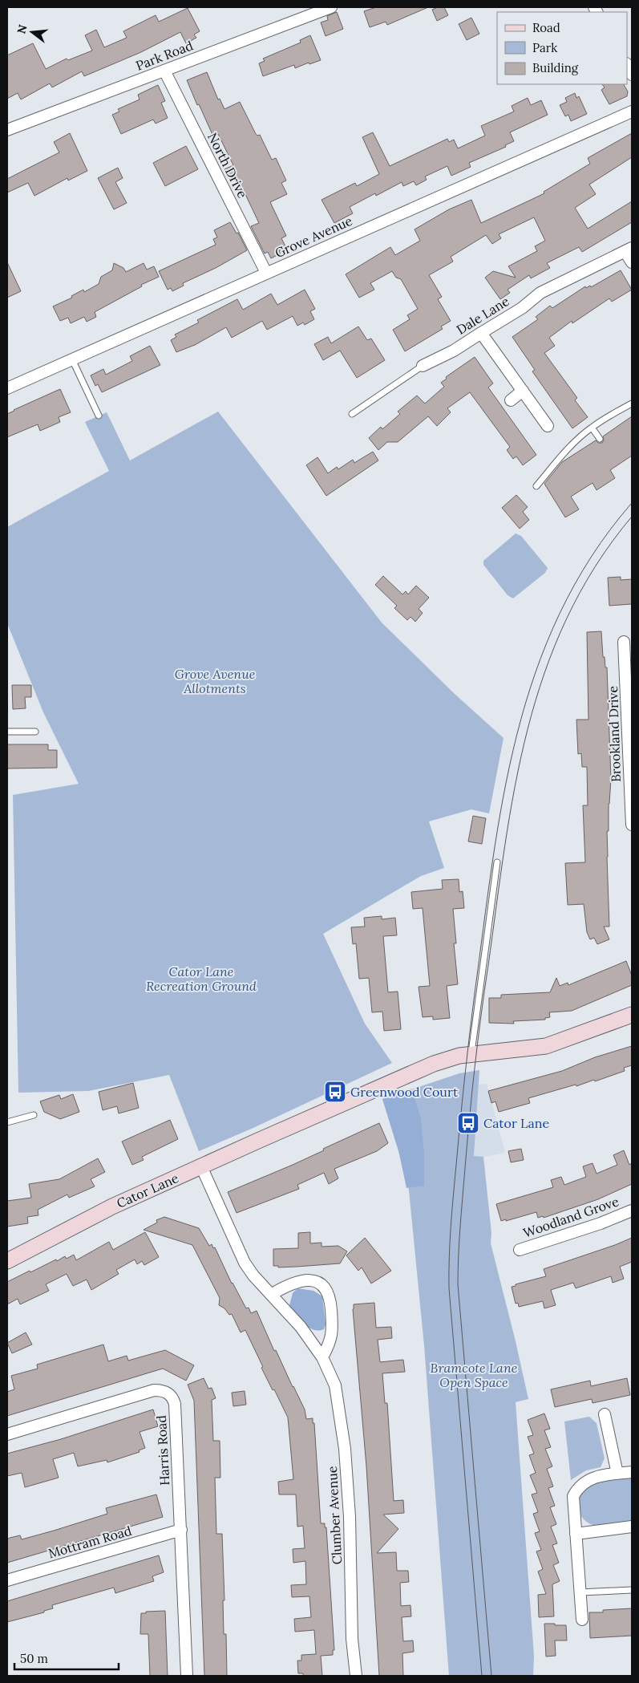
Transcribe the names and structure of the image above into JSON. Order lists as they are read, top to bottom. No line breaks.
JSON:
{"streets":{"street":["Park Road","North Drive","Grove Avenue","Dale Lane","Brookland Drive","Cator Lane","Woodland Grove","Harris Road","Clumber Avenue","Mottram Road"]},"crossings":[["Park Road","North Drive"],["North Drive","Grove Avenue"],["Cator Lane","Clumber Avenue"],["Harris Road","Mottram Road"]],"parks":["Grove Avenue Allotments","Cator Lane Recreation Ground","Bramcote Lane Open Space"],"places":{"bus stop":["Greenwood Court","Cator Lane"]},"legend":["Road","Park","Building"],"scale_bar":"50 m","north":"left"}
